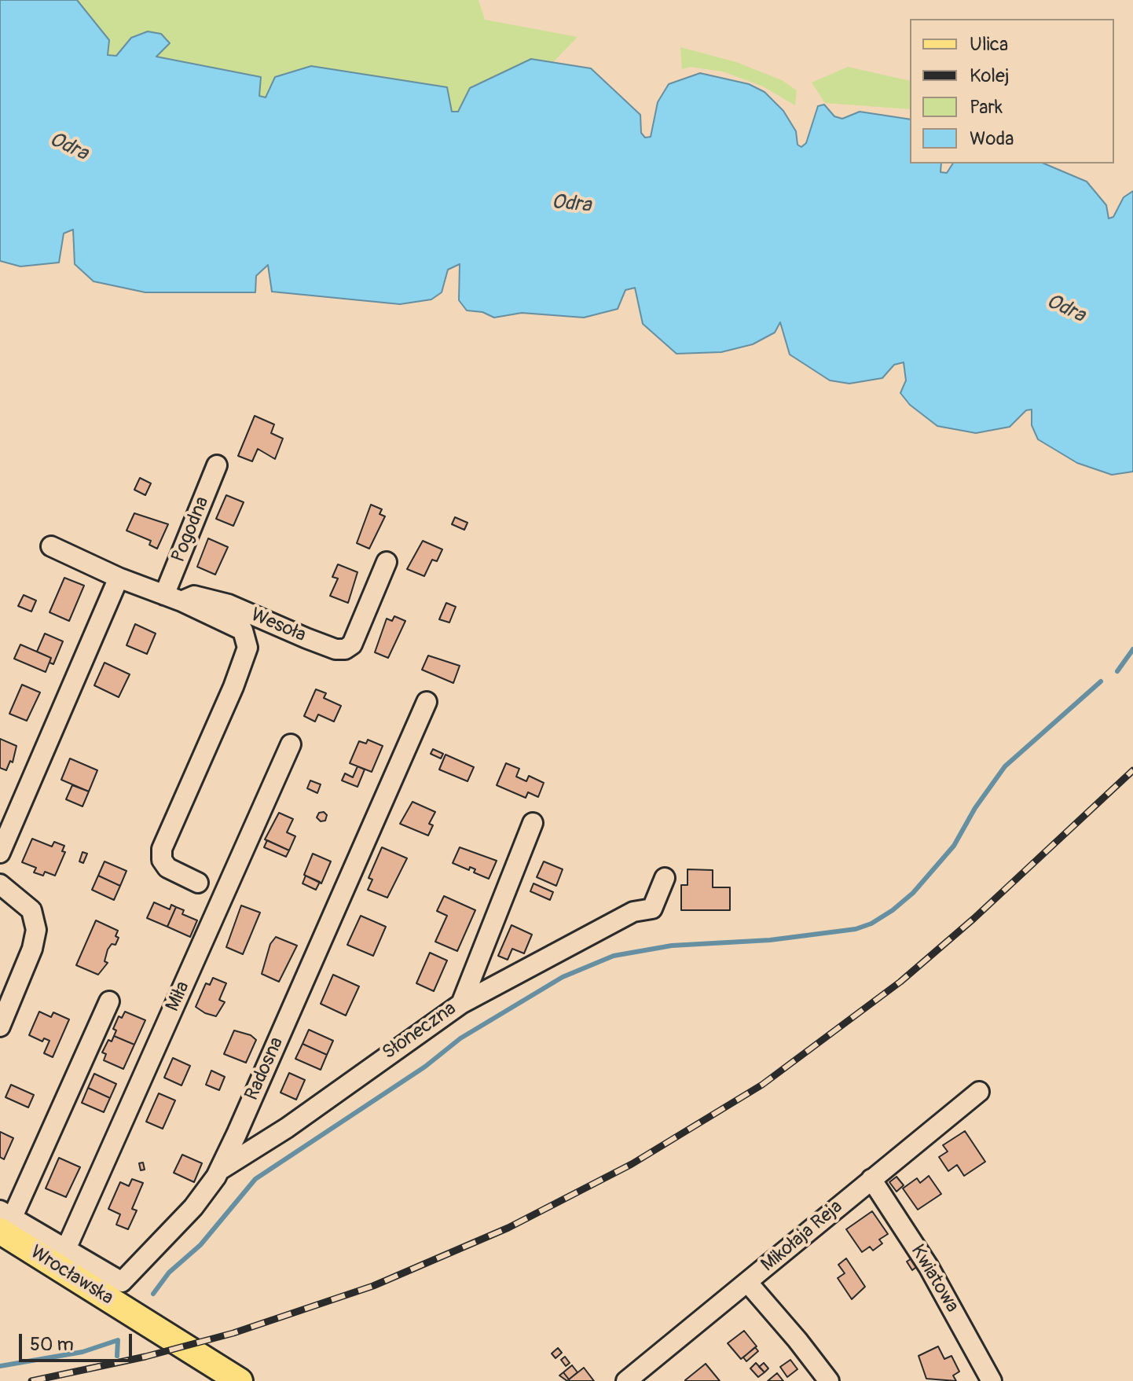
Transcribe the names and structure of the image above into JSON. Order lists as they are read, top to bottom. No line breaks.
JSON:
{"streets":{"main road":["Wrocławska"],"street":["Pogodna","Wesoła","Miła","Słoneczna","Radosna","Mikołaja Reja","Kwiatowa"]},"crossings":[["Pogodna","Wesoła"],["Miła","Radosna"],["Słoneczna","Radosna"],["Radosna","Wrocławska"],["Mikołaja Reja","Kwiatowa"]],"water":["Odra"],"legend":["Ulica","Kolej","Park","Woda"],"scale_bar":"50 m"}
